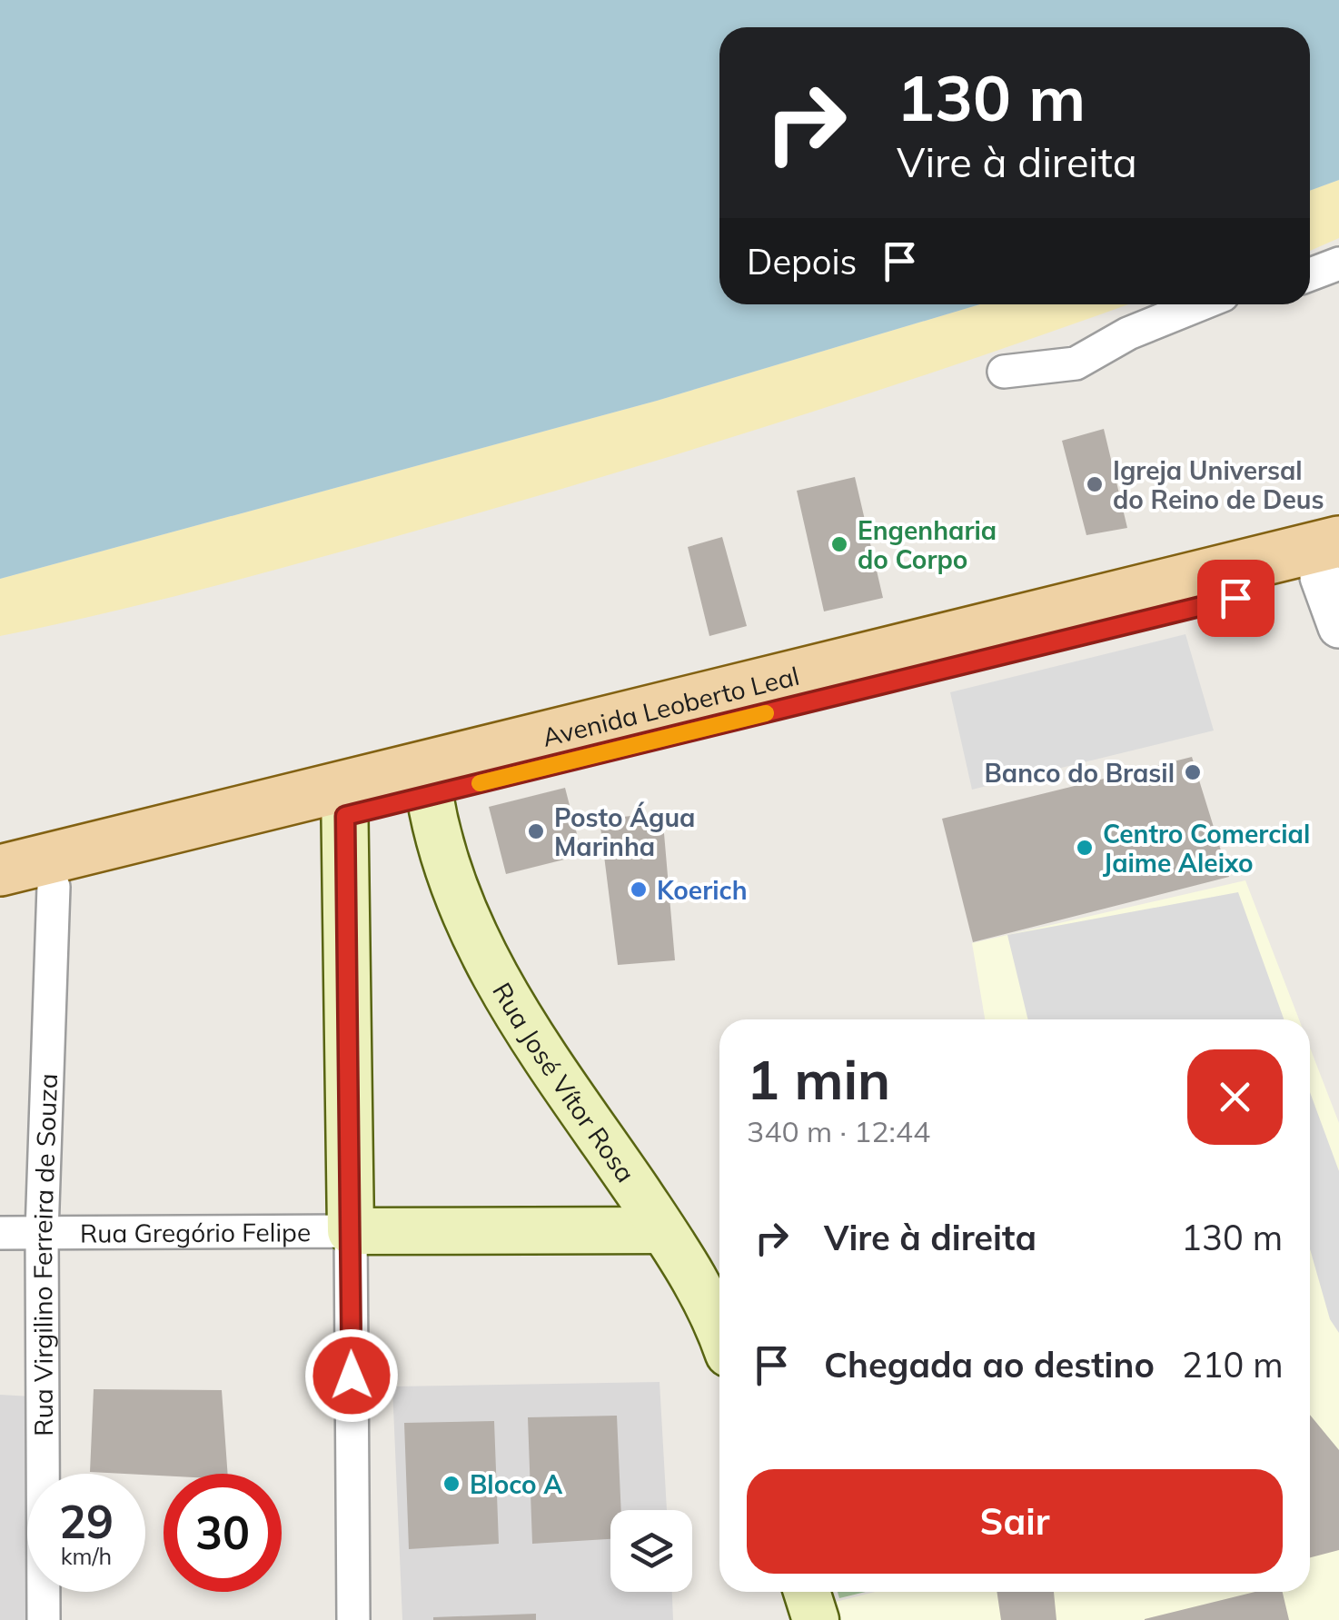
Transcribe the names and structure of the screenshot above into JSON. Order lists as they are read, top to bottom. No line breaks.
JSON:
{"streets":{"main road":["Avenida Leoberto Leal","Rua José Vítor Rosa","Rua Gregório Felipe"],"street":["Rua Virgilino Ferreira de Souza"]},"crossings":[["Avenida Leoberto Leal","Rua José Vítor Rosa"],["Avenida Leoberto Leal","Rua Virgilino Ferreira de Souza"],["Rua José Vítor Rosa","Rua Gregório Felipe"],["Rua Gregório Felipe","Rua Virgilino Ferreira de Souza"]],"places":["Igreja Universal do Reino de Deus","Engenharia do Corpo","Banco do Brasil","Posto Água Marinha","Centro Comercial Jaime Aleixo","Koerich","Bloco A"],"page":{"turn":["130 m","Vire à direita"],"then":"Depois","heading":["1 min","340 m · 12:44"],"list":[{"name":"Vire à direita","value":"130 m"},{"name":"Chegada ao destino","value":"210 m"}],"buttons":"Sair","speed":"29 km/h","limit":"30"}}
